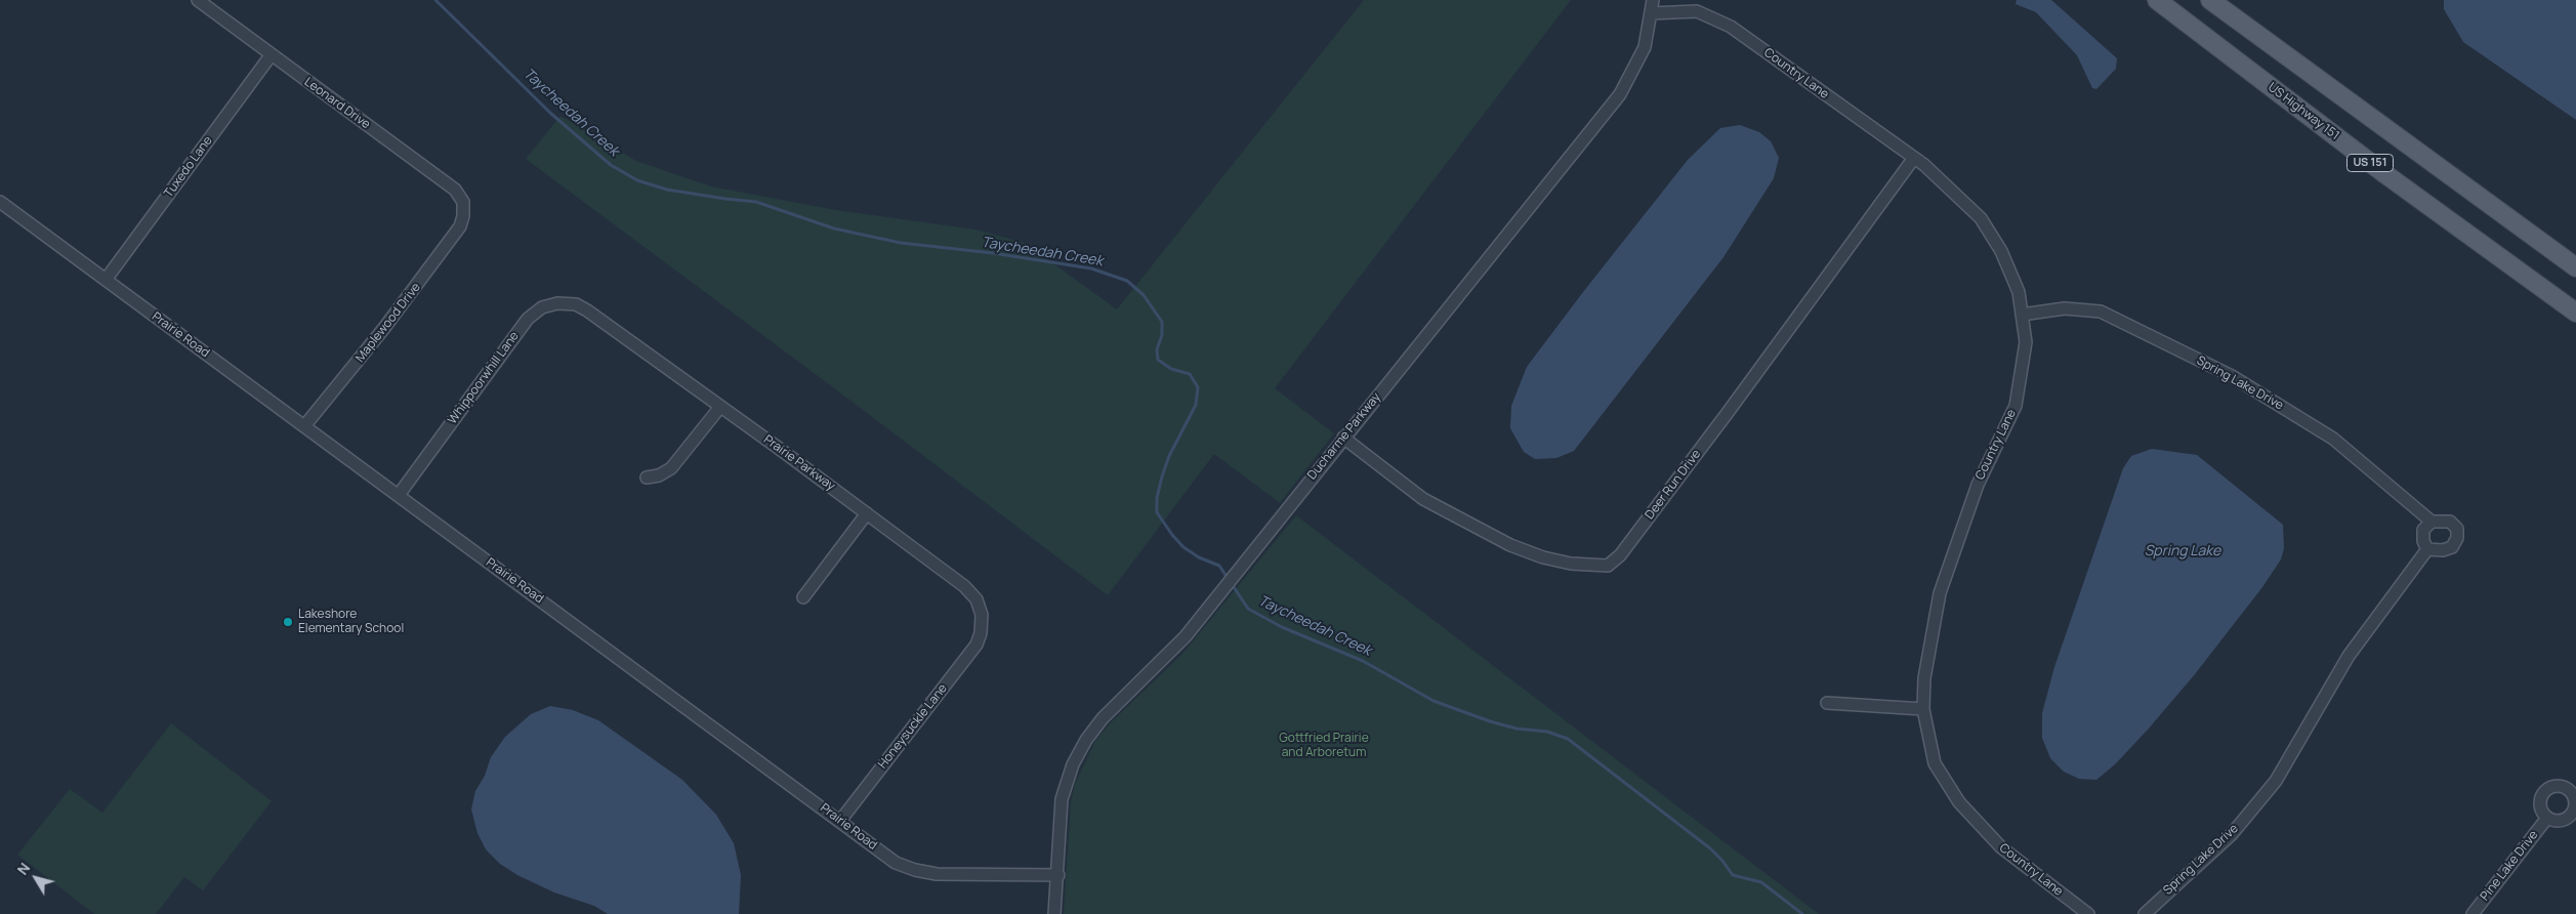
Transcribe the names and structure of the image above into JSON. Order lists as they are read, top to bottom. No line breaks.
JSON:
{"streets":{"main road":["US Highway 151","US 151"],"street":["Country Lane","Leonard Drive","Tuxedo Lane","Maplewood Drive","Prairie Road","Whippoorwhill Lane","Spring Lake Drive","Ducharme Parkway","Prairie Parkway","Deer Run Drive","Honeysuckle Lane","Pine Lake Drive"]},"crossings":[["Country Lane","Spring Lake Drive"],["Country Lane","Ducharme Parkway"],["Country Lane","Deer Run Drive"],["Leonard Drive","Tuxedo Lane"],["Leonard Drive","Maplewood Drive"],["Tuxedo Lane","Prairie Road"],["Maplewood Drive","Prairie Road"],["Prairie Road","Whippoorwhill Lane"],["Prairie Road","Ducharme Parkway"],["Prairie Road","Honeysuckle Lane"],["Whippoorwhill Lane","Prairie Parkway"],["Ducharme Parkway","Deer Run Drive"],["Prairie Parkway","Honeysuckle Lane"]],"water":["Taycheedah Creek","Spring Lake"],"parks":["Gottfried Prairie and Arboretum"],"places":["Lakeshore Elementary School"],"north":"top left"}
